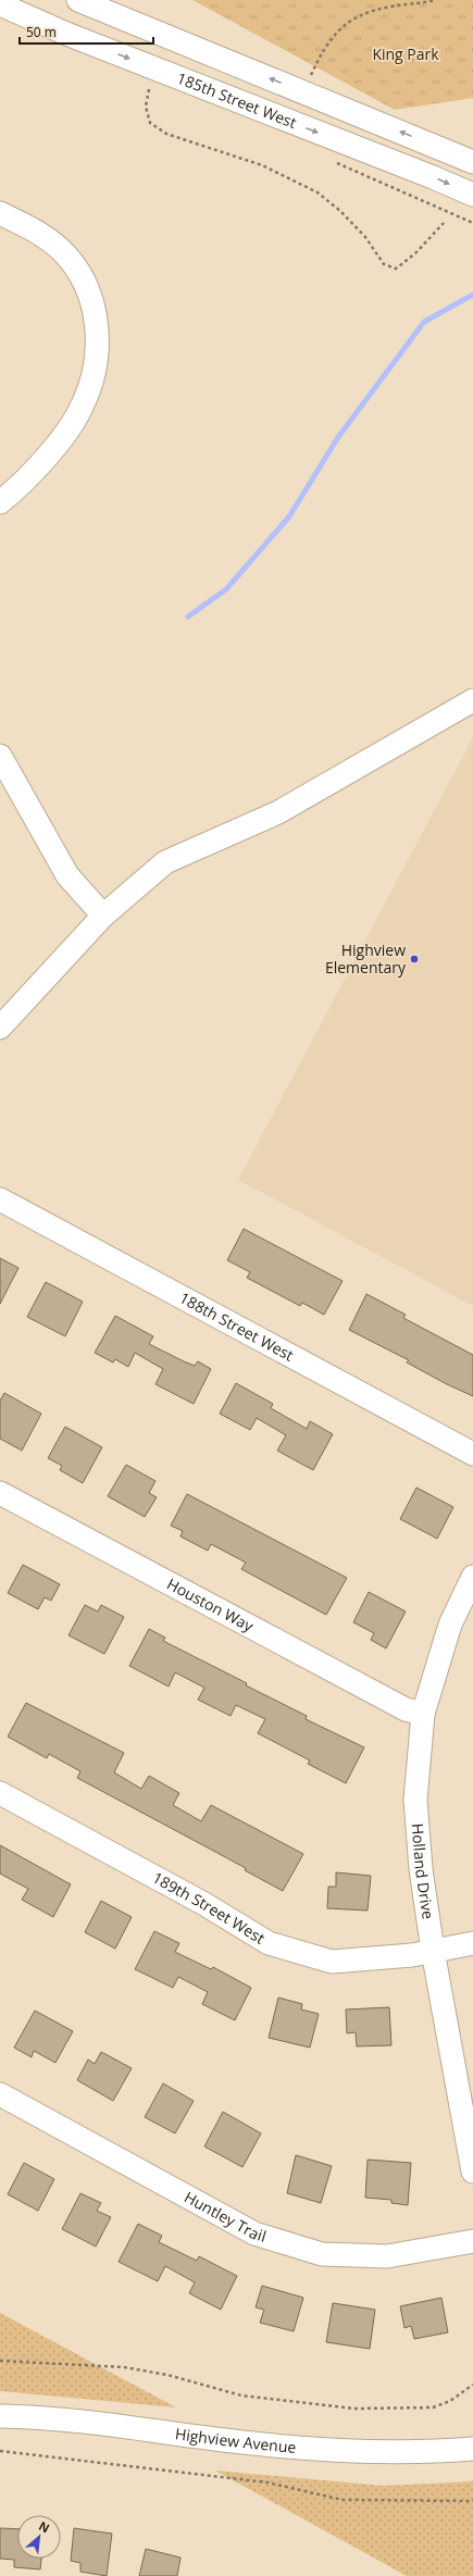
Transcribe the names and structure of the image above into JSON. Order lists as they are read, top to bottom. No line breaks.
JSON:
{"streets":{"street":["185th Street West","188th Street West","Houston Way","Holland Drive","189th Street West","Huntley Trail","Highview Avenue"]},"crossings":[["Houston Way","Holland Drive"],["Holland Drive","189th Street West"]],"parks":["King Park"],"places":["Highview Elementary"],"scale_bar":"50 m","north":"top right"}
